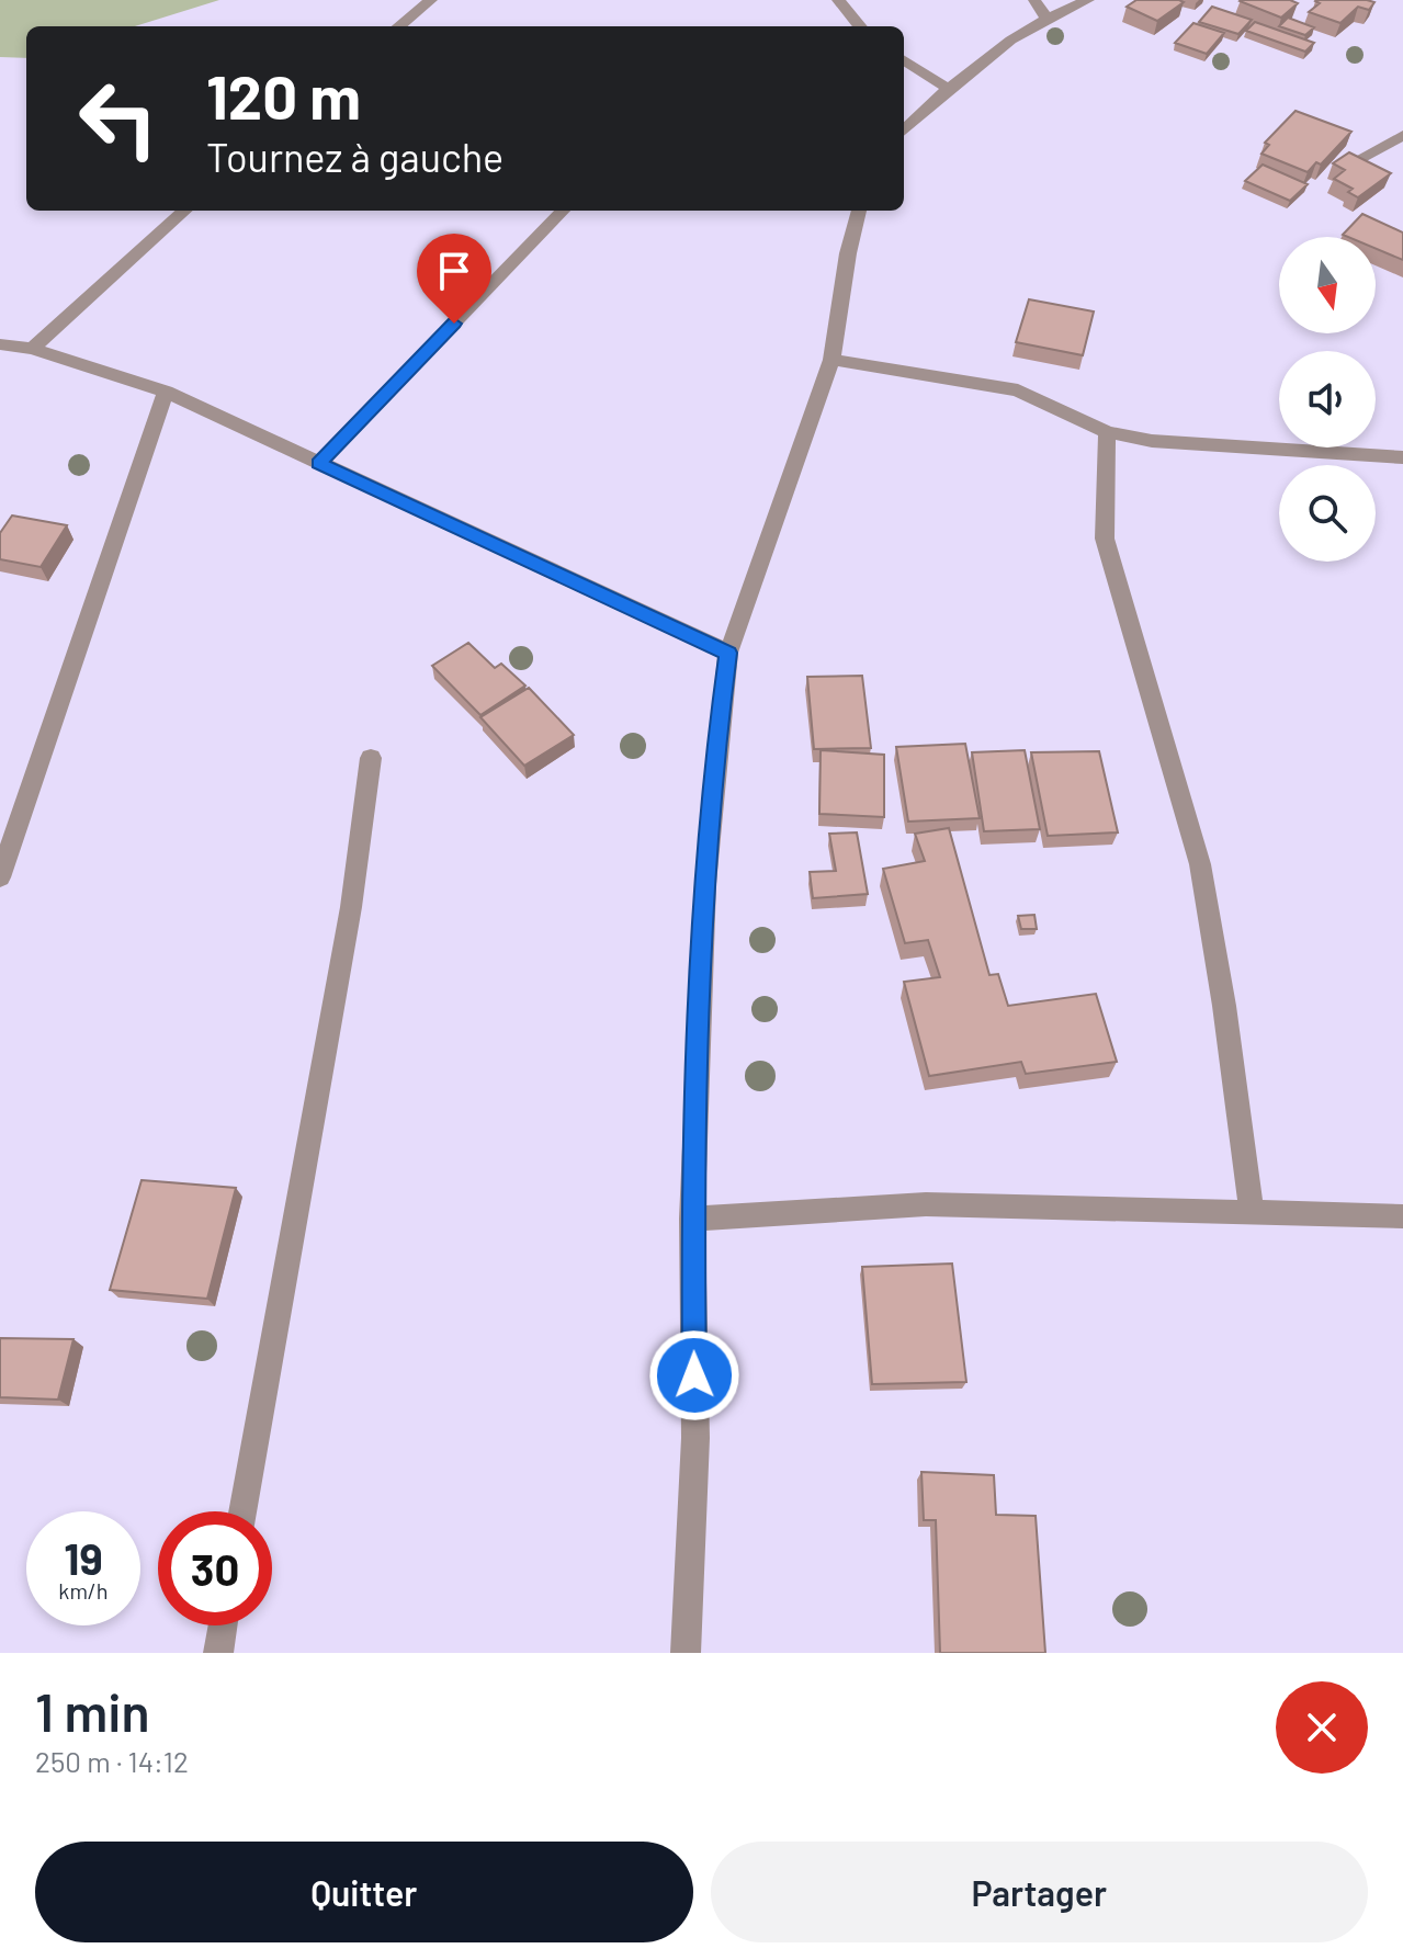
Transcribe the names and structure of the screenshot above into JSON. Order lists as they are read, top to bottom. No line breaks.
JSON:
{"north":"bottom","page":{"turn":["120 m","Tournez à gauche"],"speed":"19 km/h","limit":"30","heading":["1 min","250 m · 14:12"],"buttons":["Quitter","Partager"]}}
